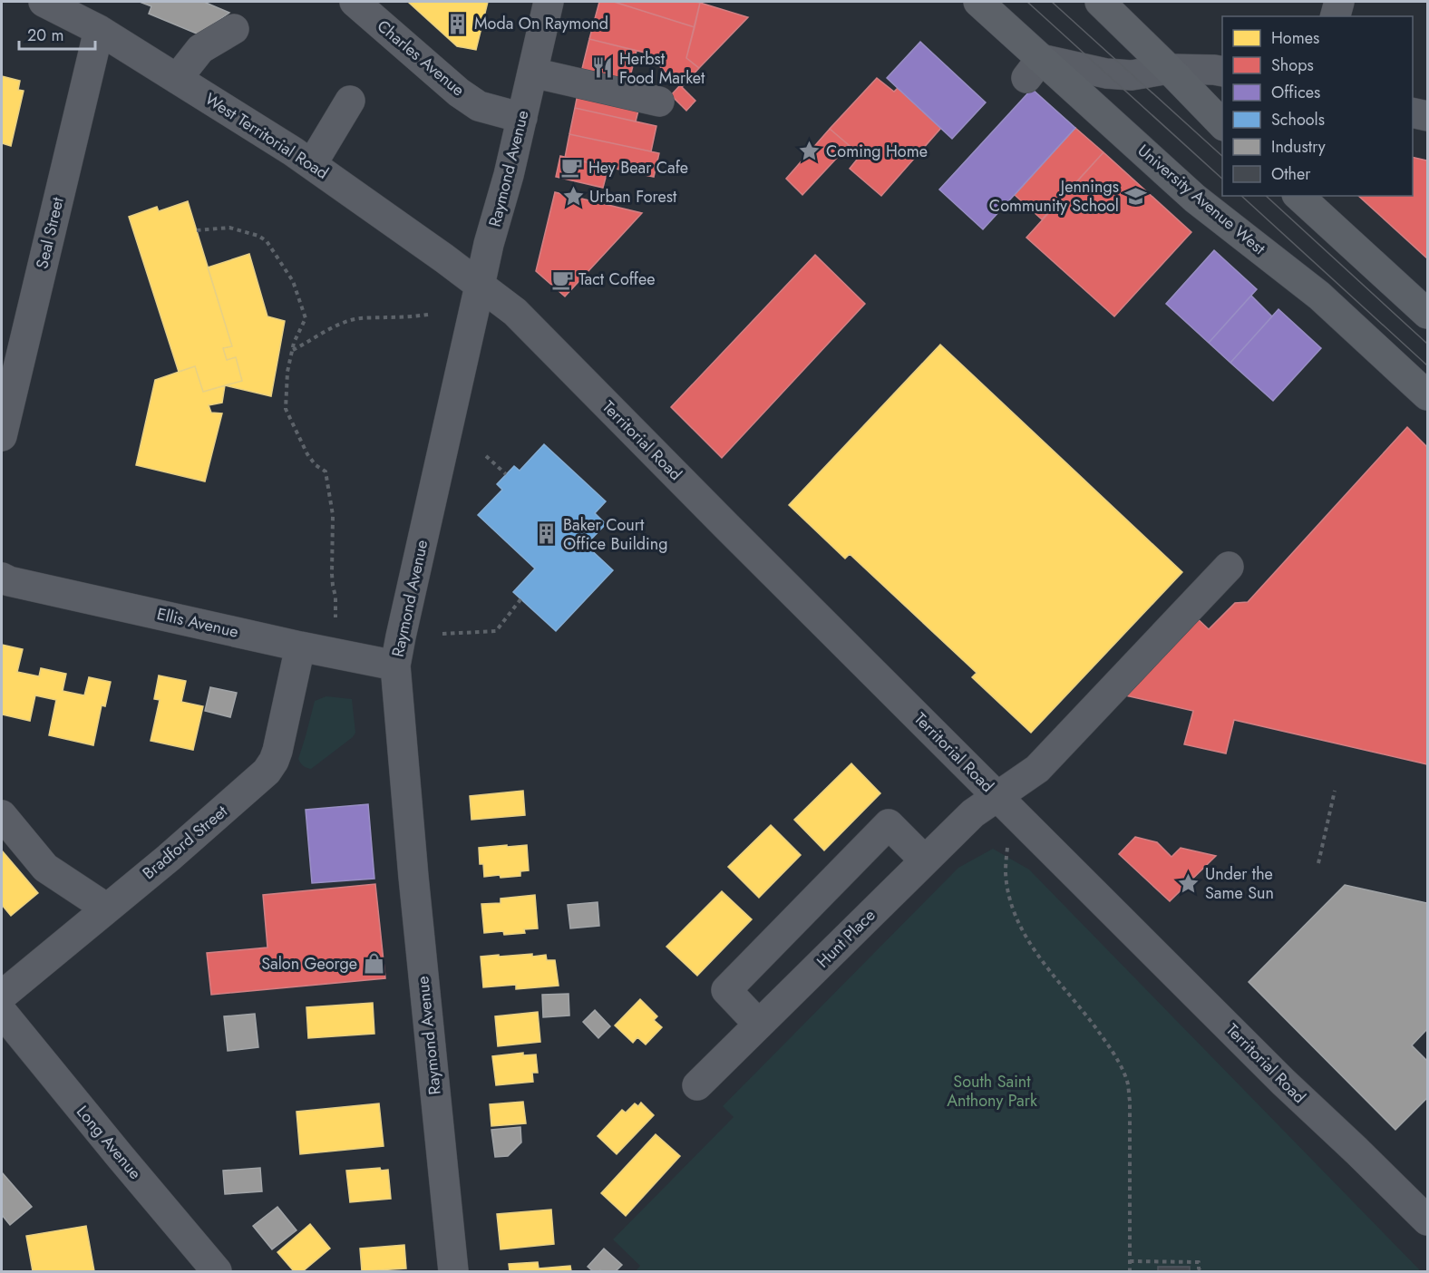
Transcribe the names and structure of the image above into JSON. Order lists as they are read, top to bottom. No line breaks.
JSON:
{"streets":{"main road":["University Avenue West"],"street":["Charles Avenue","West Territorial Road","Raymond Avenue","Seal Street","Territorial Road","Ellis Avenue","Bradford Street","Hunt Place","Long Avenue"]},"crossings":[["Charles Avenue","Raymond Avenue"],["West Territorial Road","Raymond Avenue"],["West Territorial Road","Seal Street"],["West Territorial Road","Territorial Road"],["Raymond Avenue","Territorial Road"],["Raymond Avenue","Ellis Avenue"],["Territorial Road","Hunt Place"],["Ellis Avenue","Bradford Street"]],"parks":["South Saint Anthony Park"],"places":{"building":["Moda On Raymond","Baker Court Office Building"],"restaurant":["Herbst Food Market"],"place":["Coming Home","Urban Forest","Under the Same Sun"],"cafe":["Hey Bear Cafe","Tact Coffee"],"school or university":["Jennings Community School"],"shop":["Salon George"]},"legend":["Homes","Shops","Offices","Schools","Industry","Other"],"scale_bar":"20 m"}
